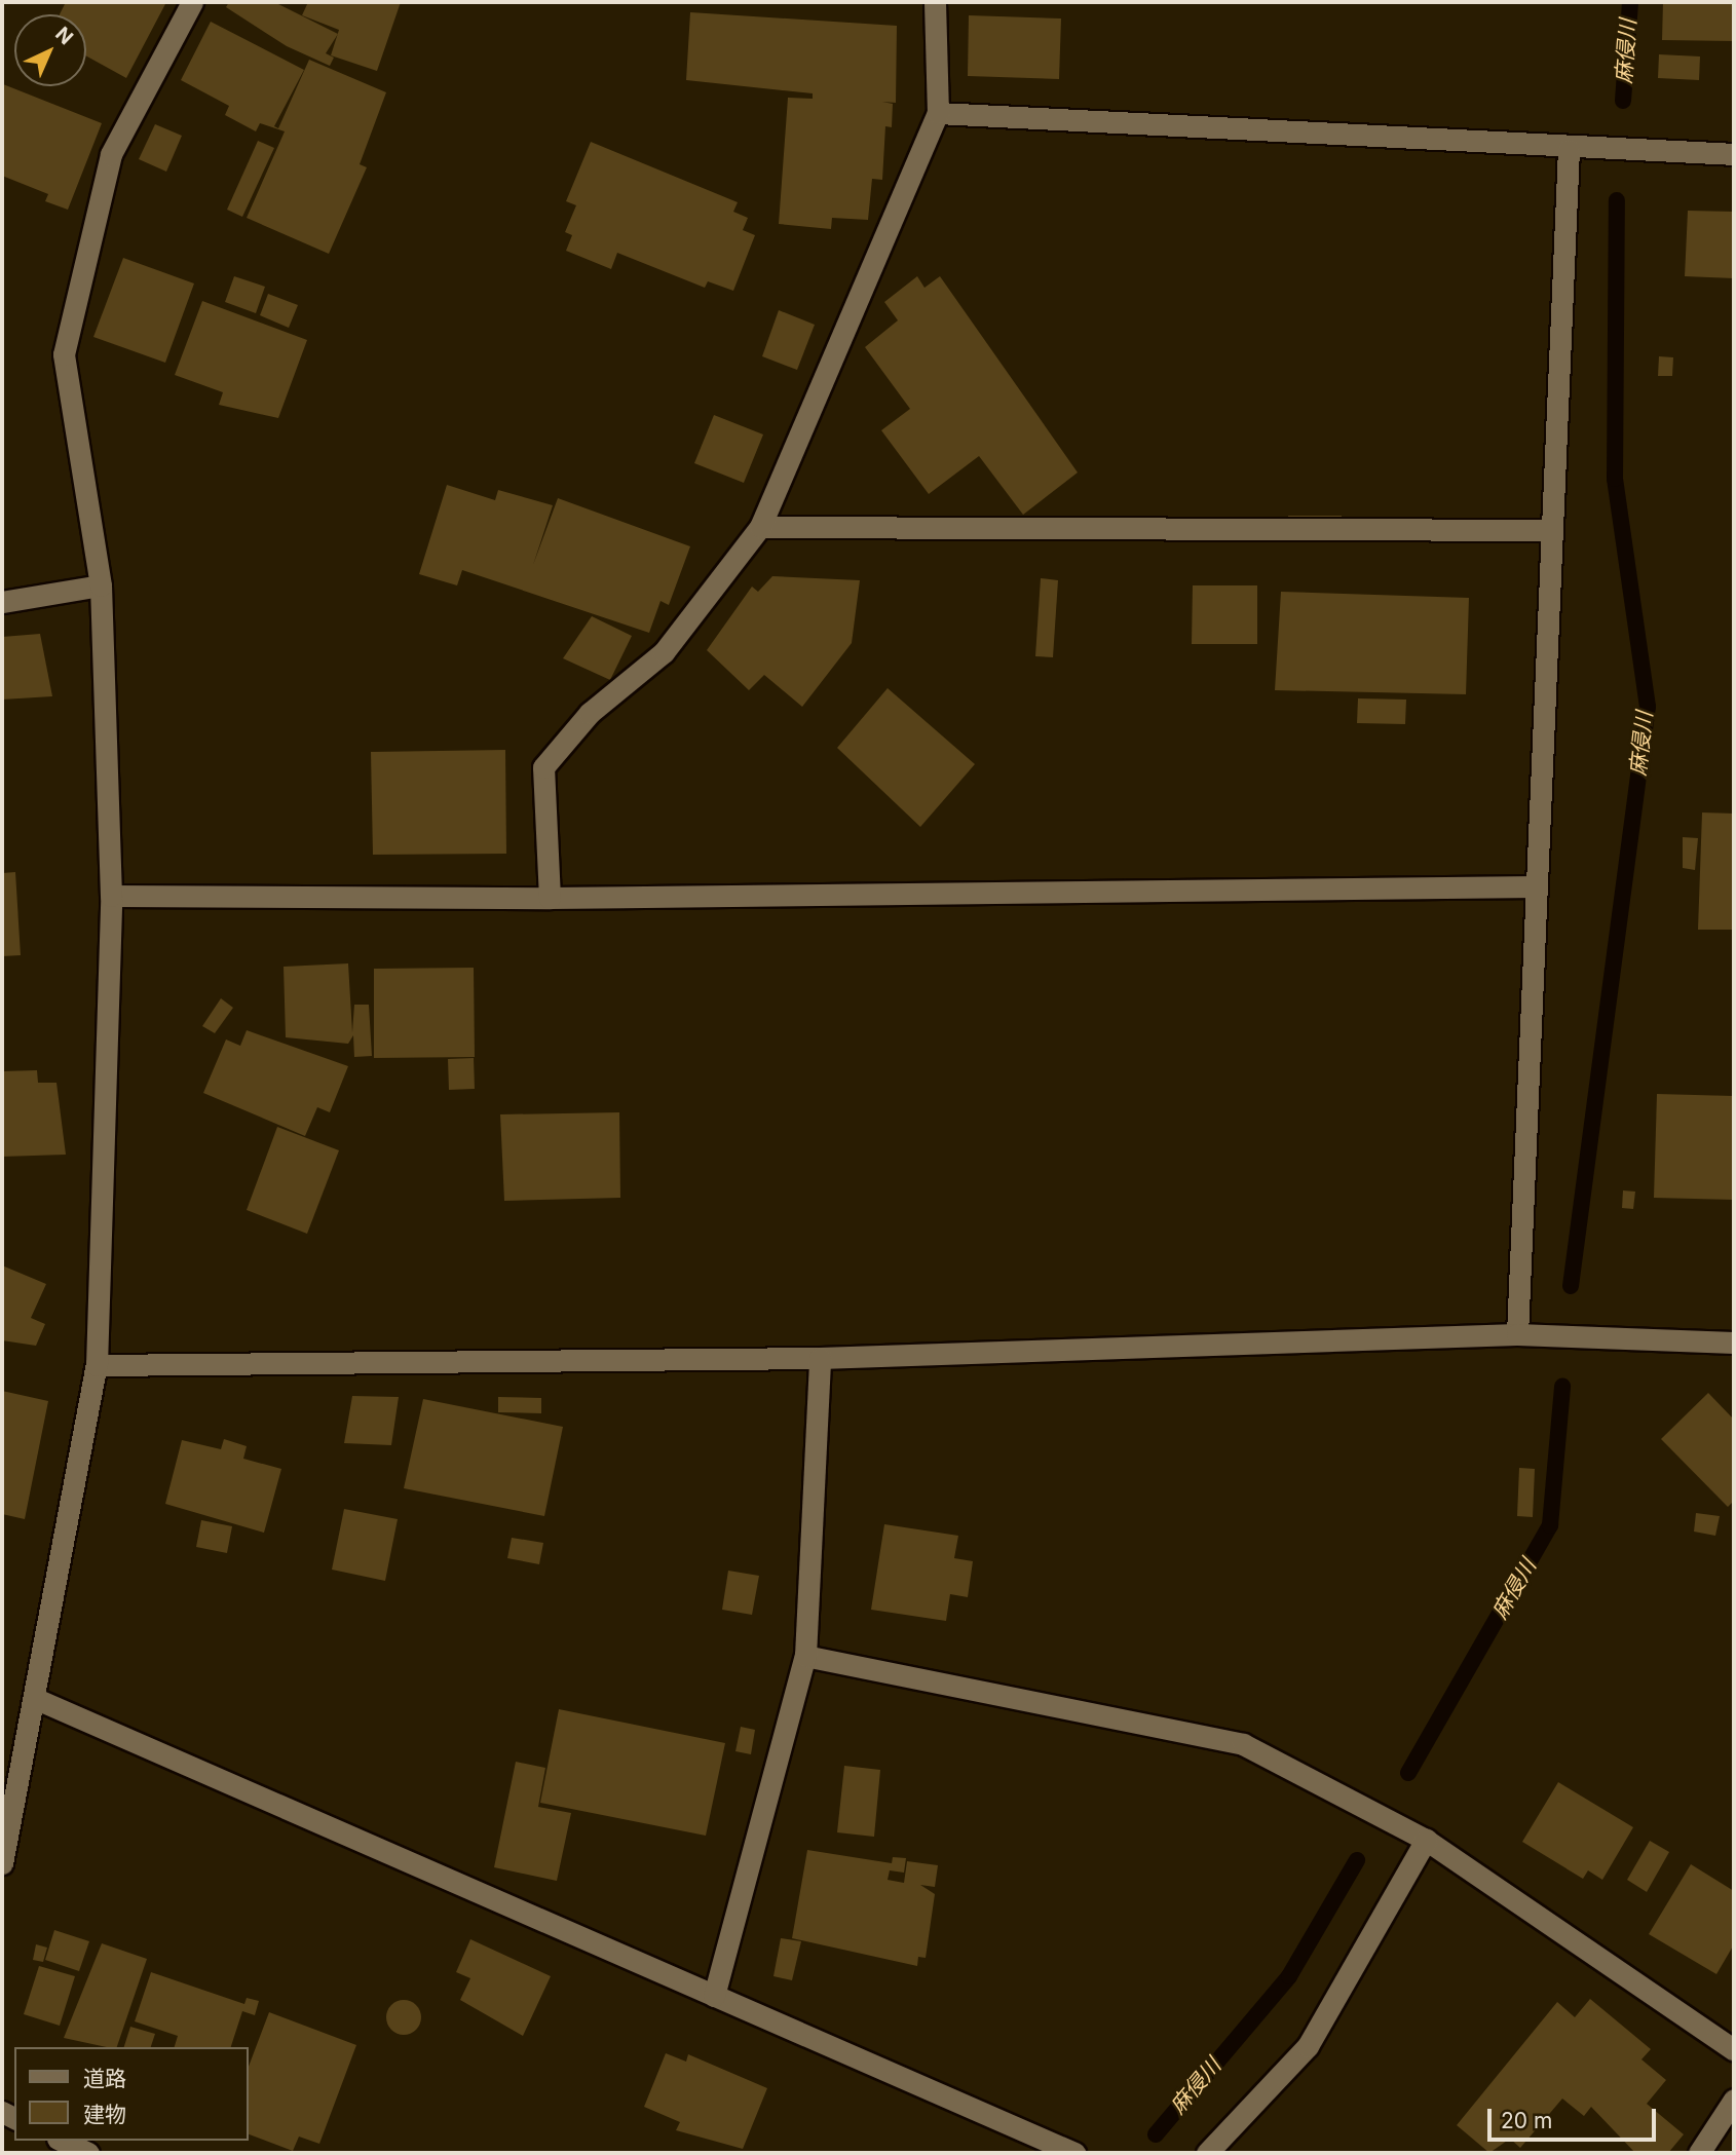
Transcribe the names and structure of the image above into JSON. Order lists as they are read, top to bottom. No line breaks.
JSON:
{"water":["麻侵川"],"legend":["道路","建物"],"scale_bar":"20 m","north":"top right"}
